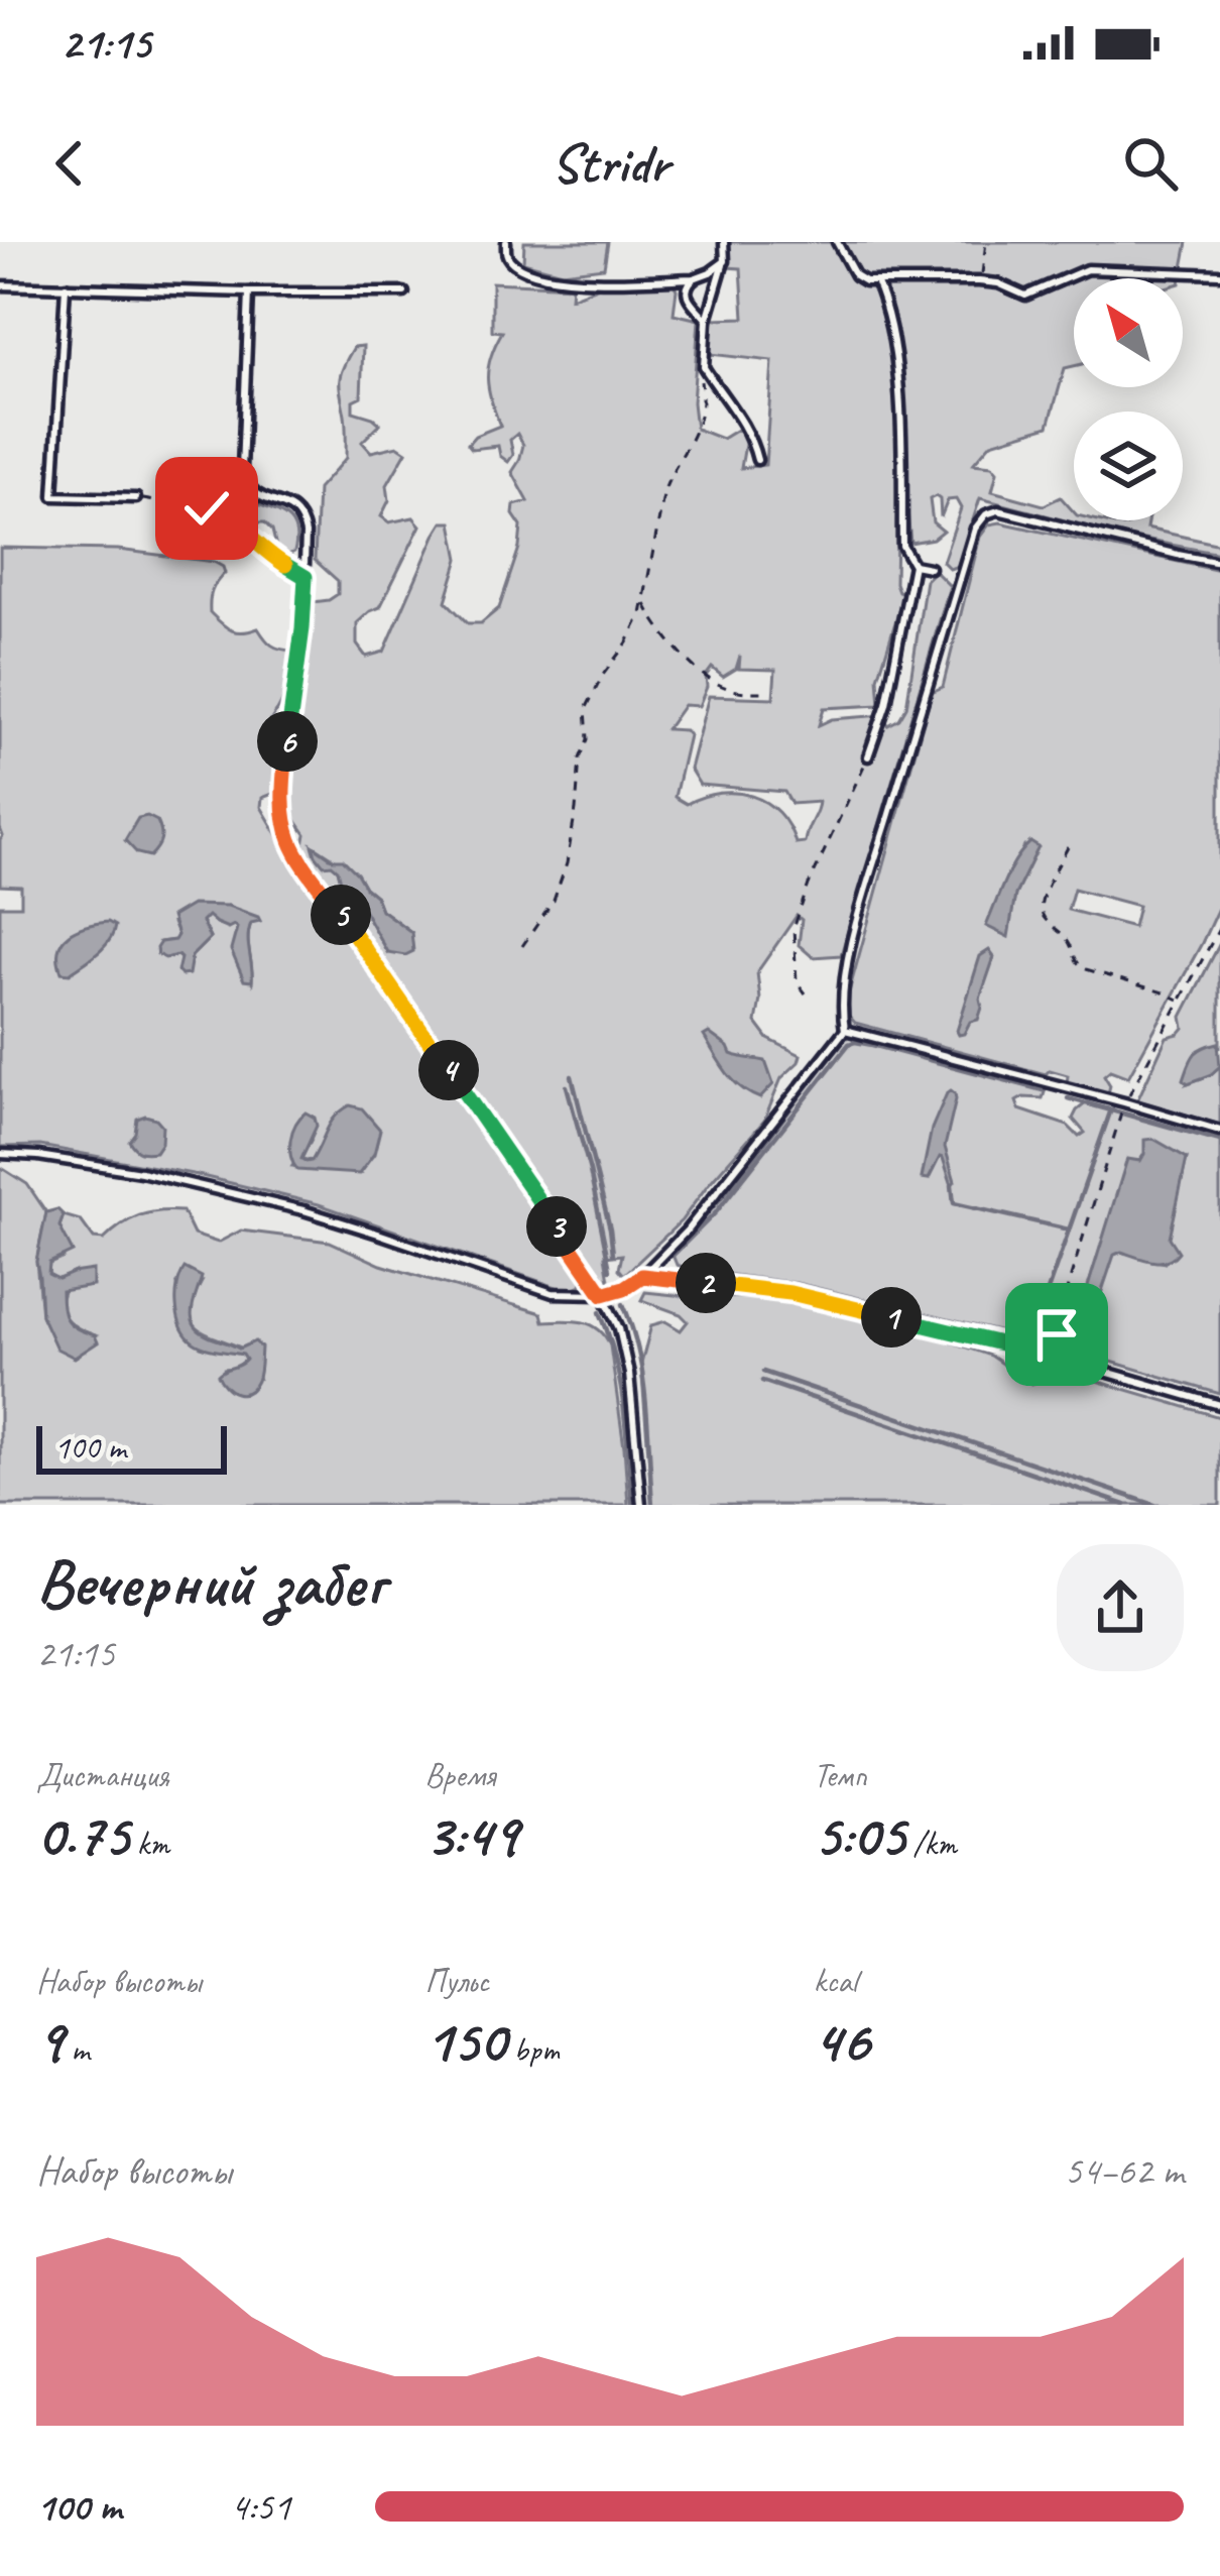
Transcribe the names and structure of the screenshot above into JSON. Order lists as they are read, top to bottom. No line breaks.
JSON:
{"scale_bar":"100 m","north":"top left","page":{"status":"21:15","header":"Stridr","pins":["6","5","4","3","2","1"],"scale":"100 m","heading":["Вечерний забег","21:15"],"stats":[["Дистанция","0.75 km"],["Время","3:49"],["Темп","5:05 /km"],["Набор высоты","9 m"],["Пульс","150 bpm"],["kcal","46"]],"chart":["Набор высоты","54–62 m"],"list":[{"name":"100 m","note":"4:51"}]}}
